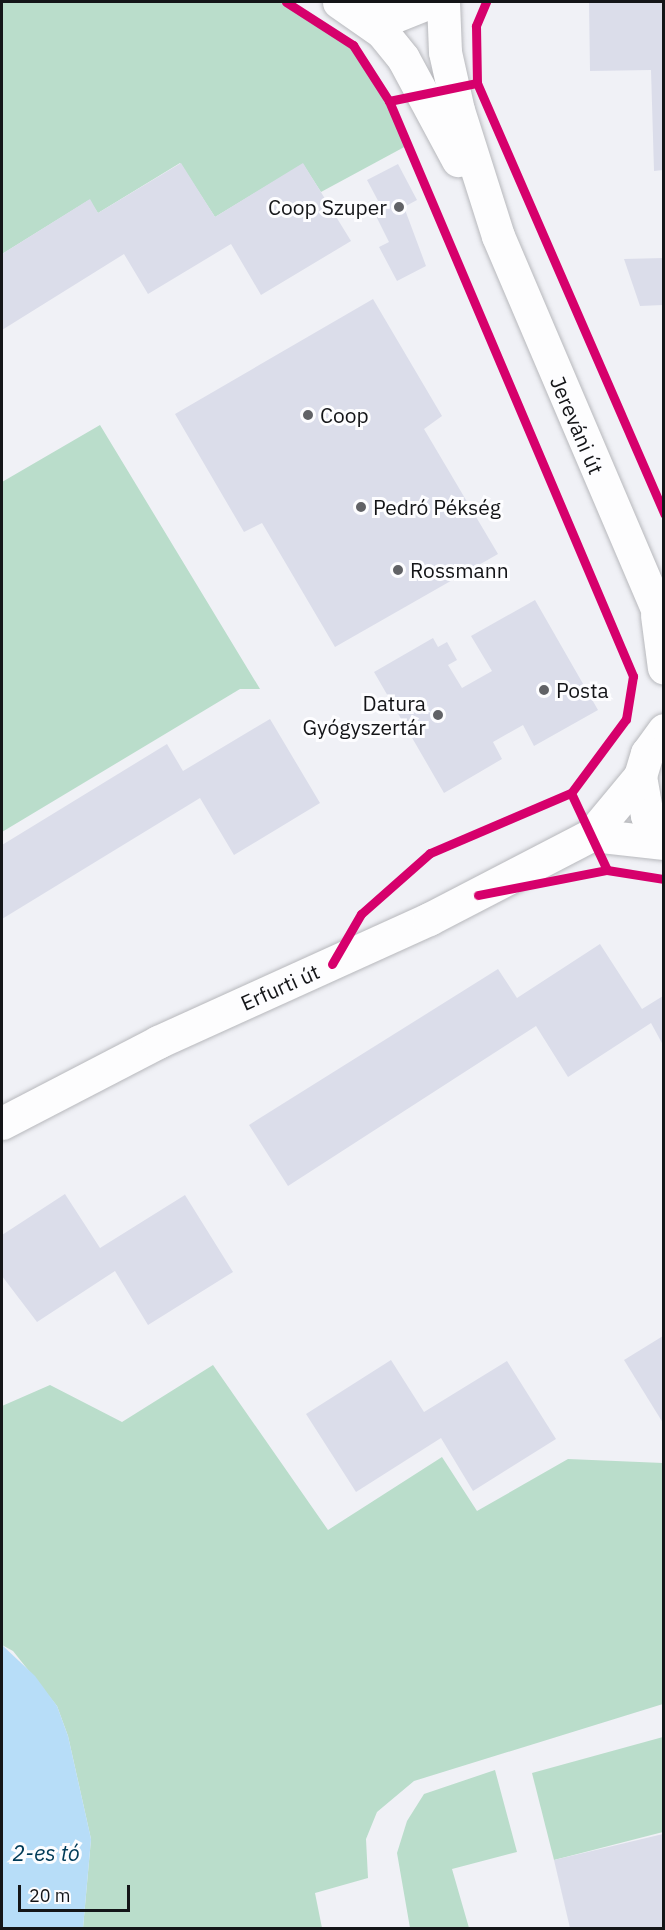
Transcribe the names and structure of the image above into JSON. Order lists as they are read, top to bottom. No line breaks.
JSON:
{"streets":{"street":["Jereváni út","Erfurti út"]},"water":["2-es tó"],"places":["Coop Szuper","Coop","Pedró Pékség","Rossmann","Posta","Datura Gyógyszertár"],"scale_bar":"20 m"}
